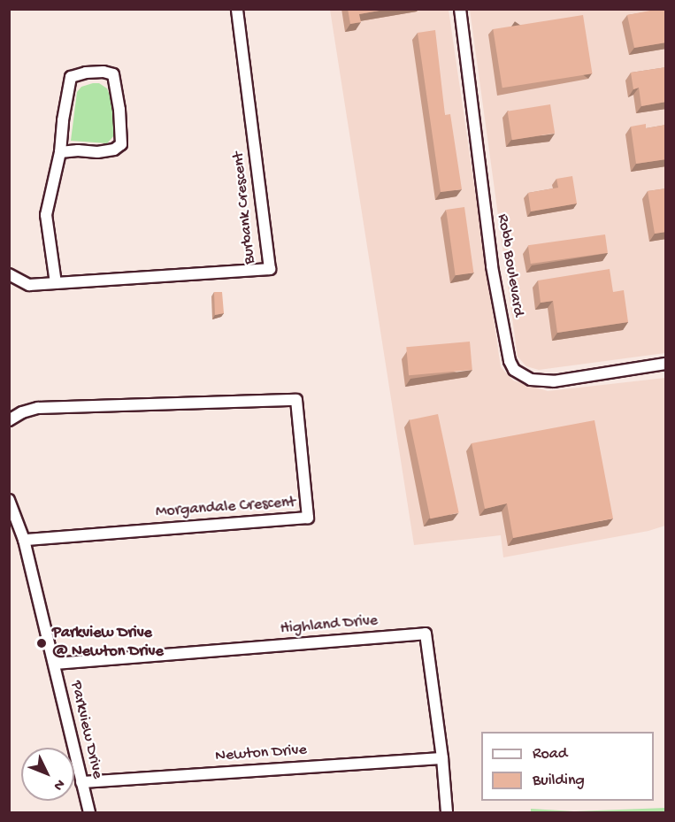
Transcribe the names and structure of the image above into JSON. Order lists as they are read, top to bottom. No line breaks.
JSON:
{"streets":{"street":["Burbank Crescent","Robb Boulevard","Morgandale Crescent","Highland Drive","Parkview Drive","Newton Drive"]},"crossings":[["Morgandale Crescent","Parkview Drive"],["Highland Drive","Parkview Drive"],["Highland Drive","Newton Drive"],["Parkview Drive","Newton Drive"]],"places":["Parkview Drive @ Newton Drive"],"legend":["Road","Building"],"north":"bottom right"}
